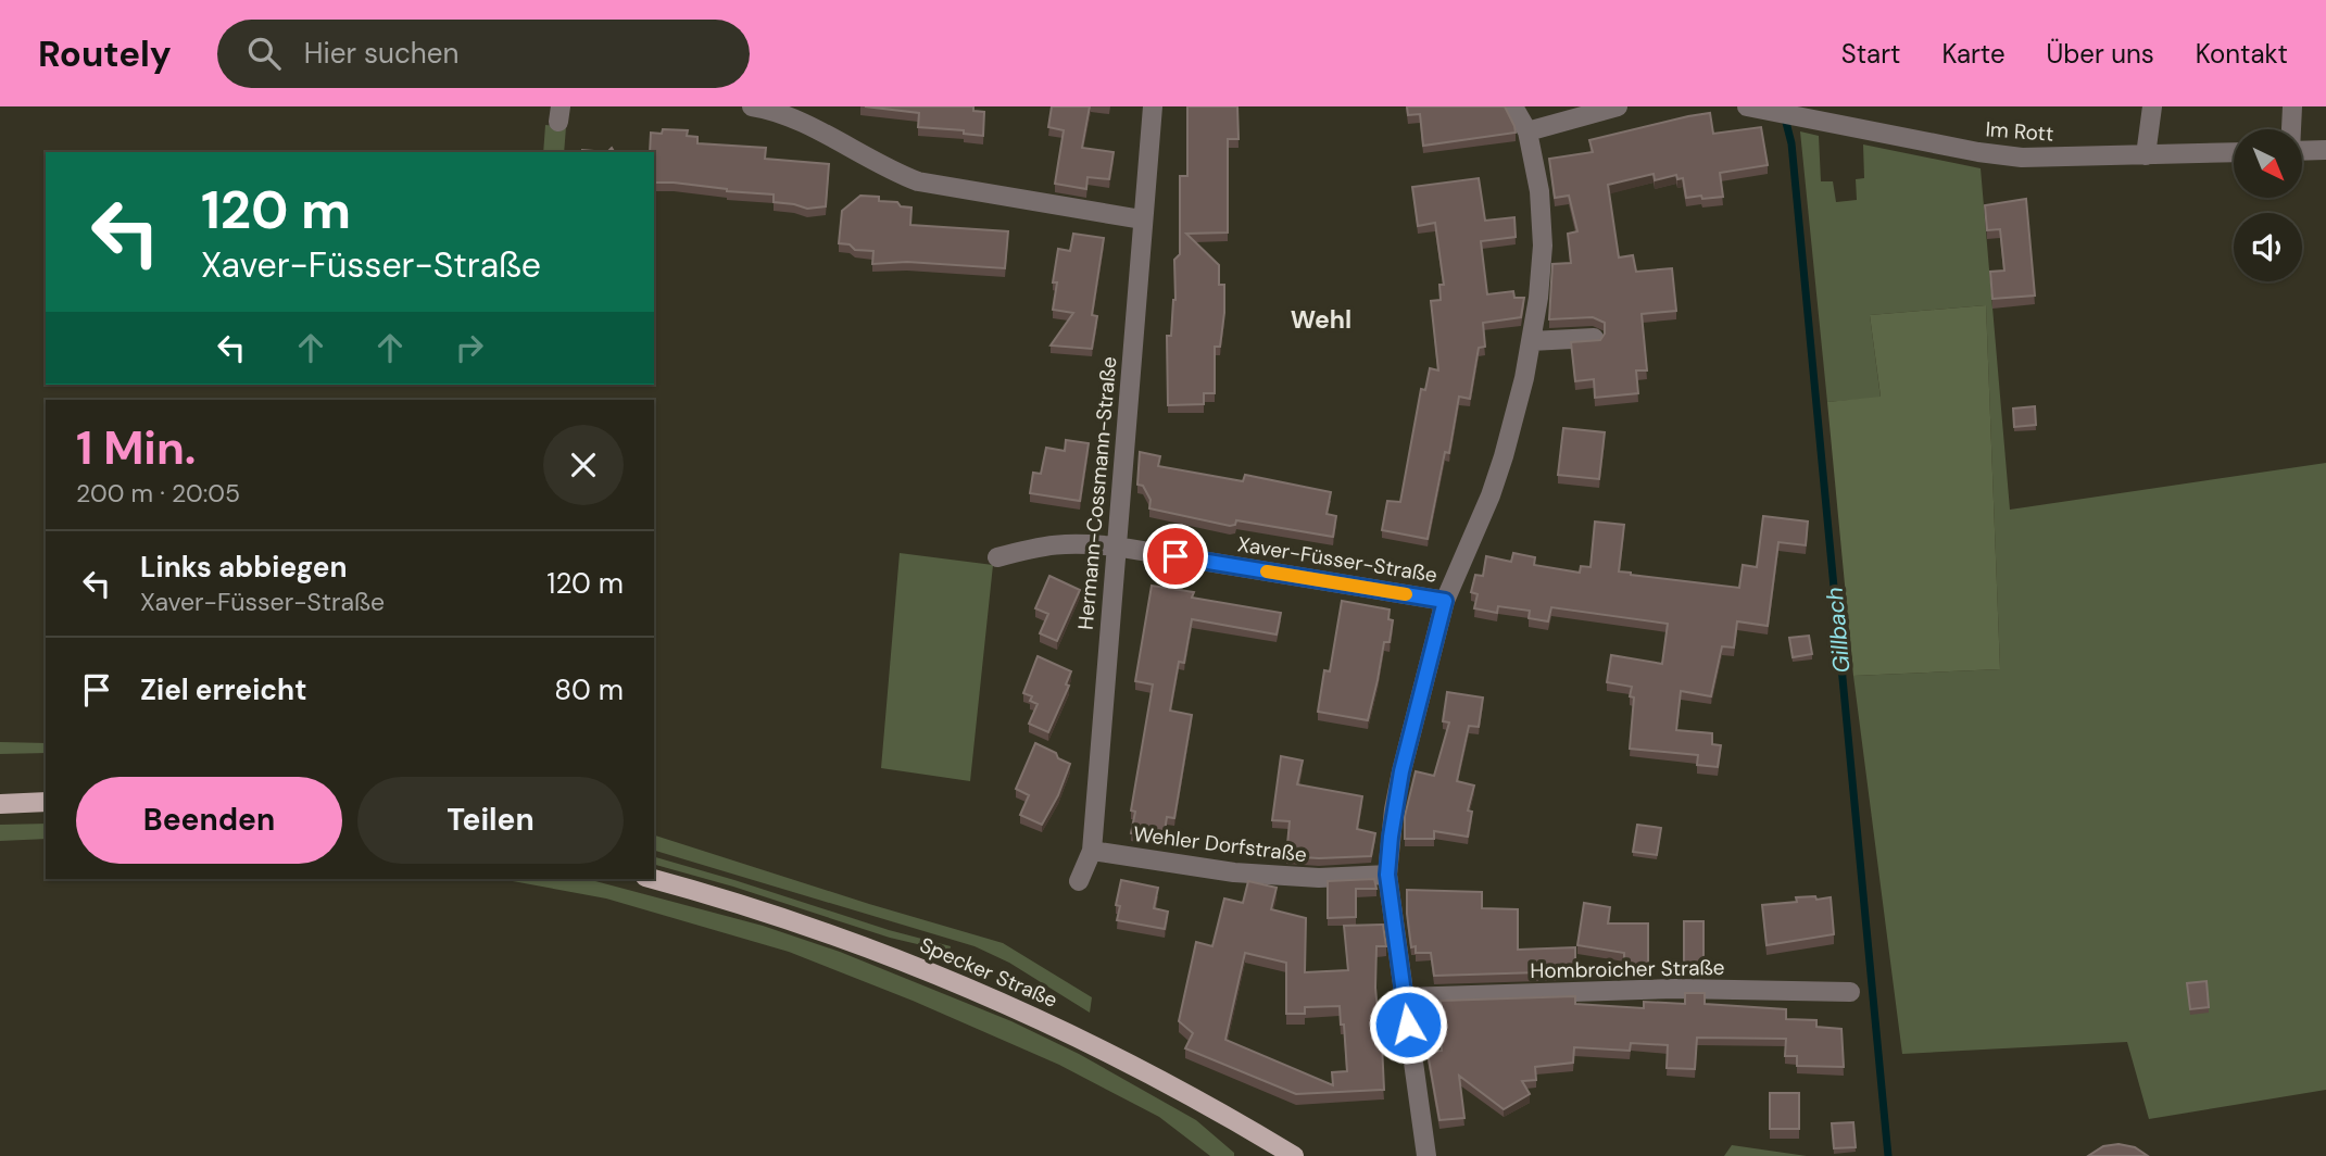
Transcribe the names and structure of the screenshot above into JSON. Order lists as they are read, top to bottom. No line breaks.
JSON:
{"streets":{"main road":["Specker Straße"],"street":["Im Rott","Hermann-Cossmann-Straße","Xaver-Füsser-Straße","Wehler Dorfstraße","Hombroicher Straße"]},"crossings":[["Hermann-Cossmann-Straße","Xaver-Füsser-Straße"],["Hermann-Cossmann-Straße","Wehler Dorfstraße"]],"districts":["Wehl"],"water":["Gillbach"],"north":"bottom right","page":{"header":"Routely","search":"Hier suchen","nav":["Start","Karte","Über uns","Kontakt"],"turn":["120 m","Xaver-Füsser-Straße"],"heading":["1 Min.","200 m · 20:05"],"list":[{"name":"Links abbiegen","note":"Xaver-Füsser-Straße","value":"120 m"},{"name":"Ziel erreicht","value":"80 m"}],"buttons":["Beenden","Teilen"]}}
